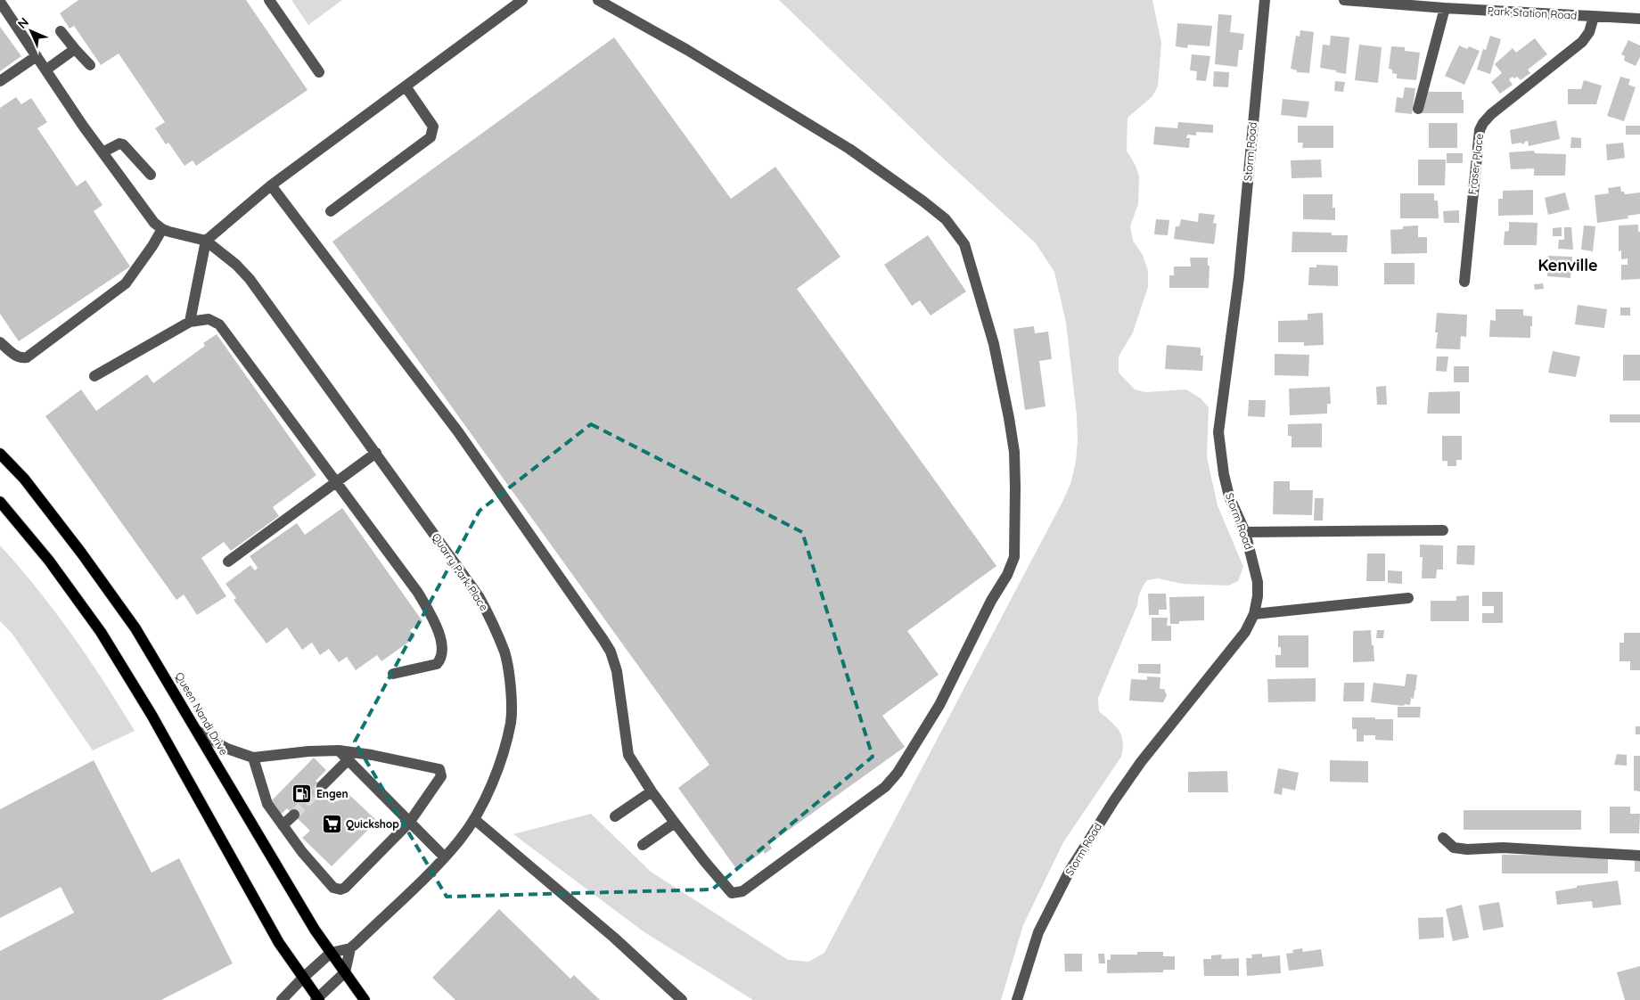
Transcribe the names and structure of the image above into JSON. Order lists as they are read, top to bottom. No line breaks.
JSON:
{"streets":{"main road":["Queen Nandi Drive"],"street":["Park Station Road","Storm Road","Fraser Place","Quarry Park Place"]},"crossings":[["Park Station Road","Fraser Place"]],"districts":["Kenville"],"places":{"fuel station":["Engen"],"supermarket":["Quickshop"]},"north":"top left"}
